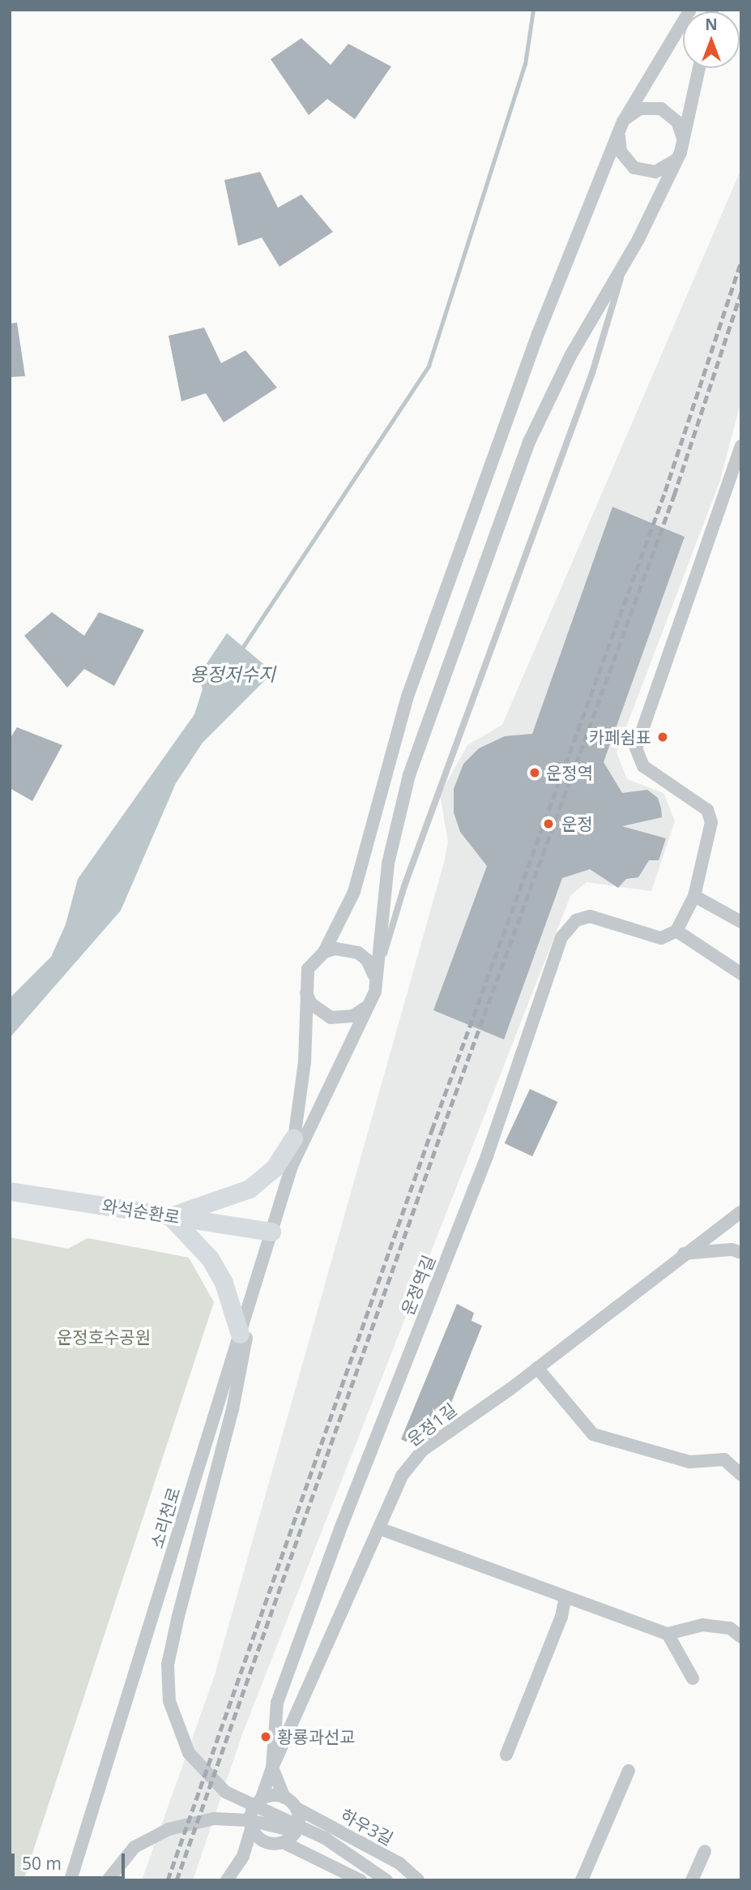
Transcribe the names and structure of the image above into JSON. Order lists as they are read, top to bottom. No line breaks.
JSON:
{"streets":{"street":["와석순환로","운정역길","운정1길","소리천로","하우3길"]},"crossings":[["와석순환로","소리천로"],["운정역길","운정1길"],["운정1길","하우3길"]],"water":["용정저수지"],"parks":["운정호수공원"],"places":["카페쉼표","운정역","운정","황룡과선교"],"scale_bar":"50 m","north":"top"}
